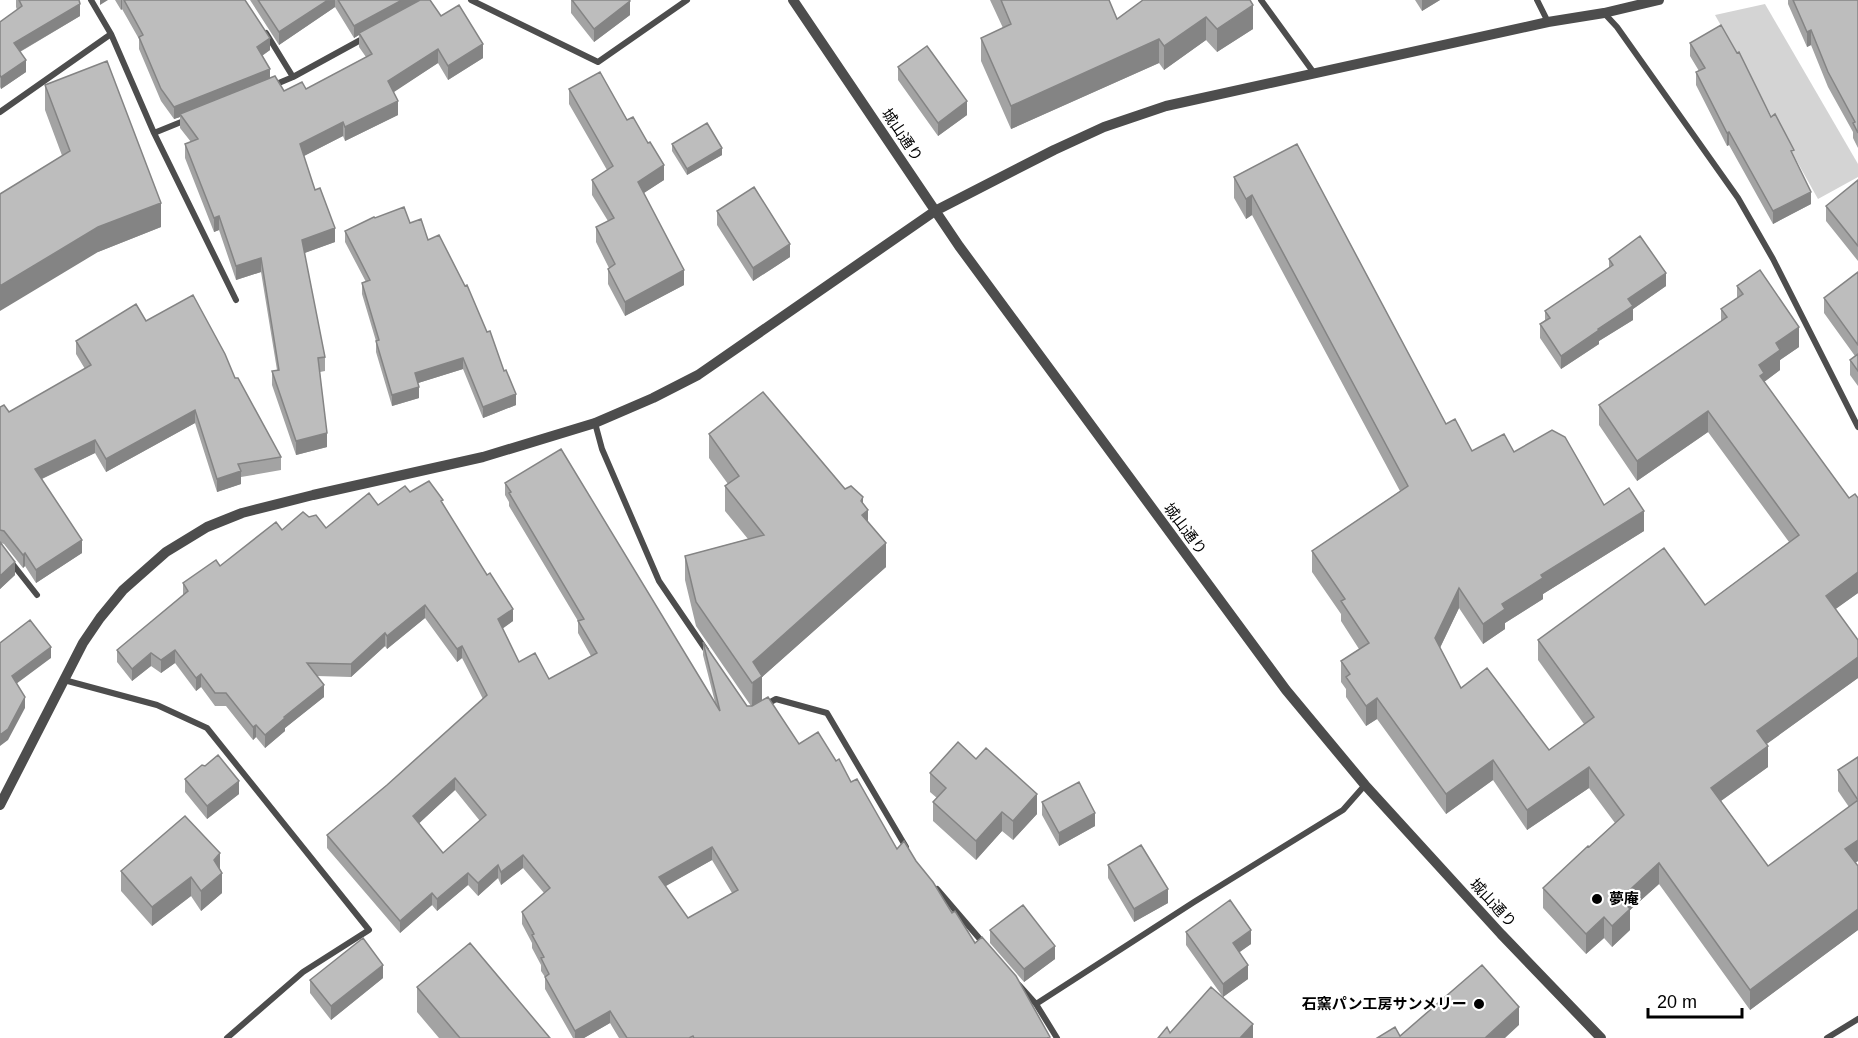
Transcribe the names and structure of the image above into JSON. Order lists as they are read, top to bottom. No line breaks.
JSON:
{"streets":{"street":["城山通り"]},"places":["夢庵","石窯パン工房サンメリー"],"scale_bar":"20 m"}
